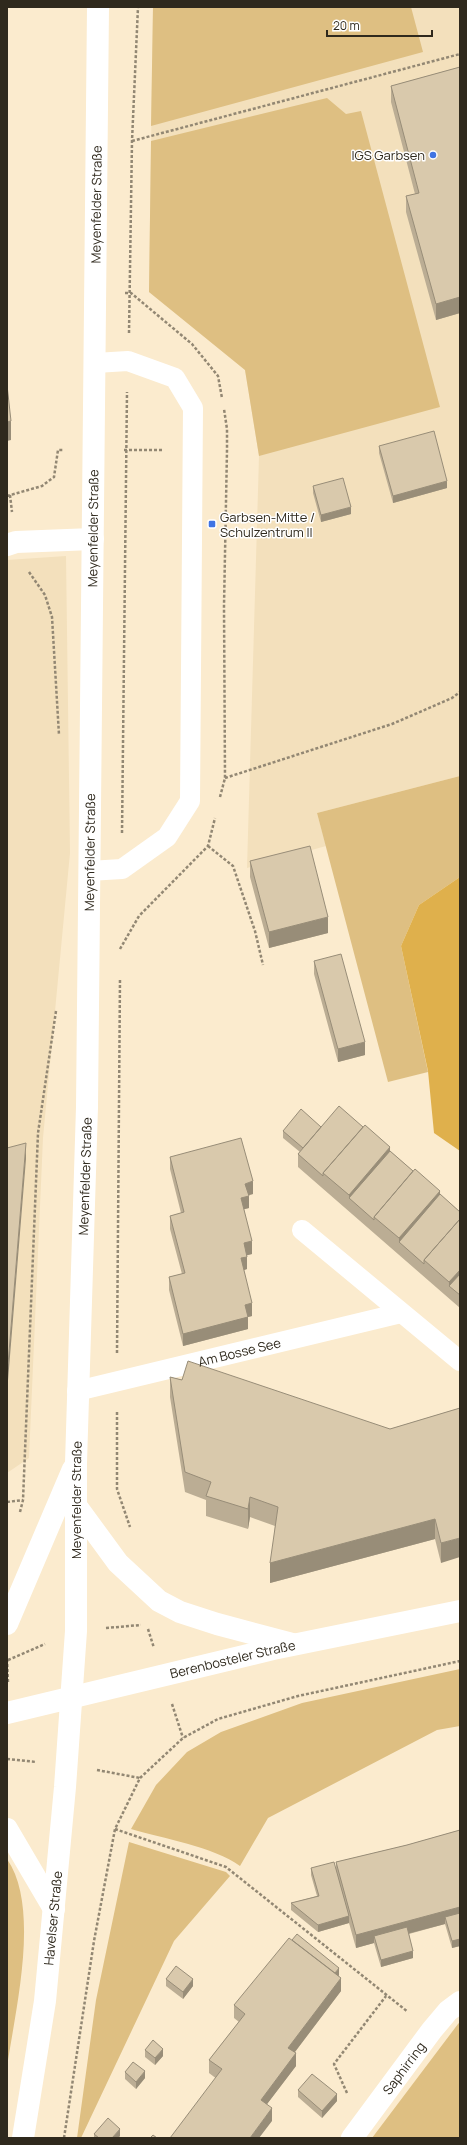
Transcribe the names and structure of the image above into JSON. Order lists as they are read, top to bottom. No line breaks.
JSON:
{"streets":{"street":["Meyenfelder Straße","Berenbosteler Straße","Havelser Straße","Saphirring"],"lane":["Am Bosse See"]},"crossings":[["Meyenfelder Straße","Am Bosse See"],["Meyenfelder Straße","Berenbosteler Straße"],["Meyenfelder Straße","Havelser Straße"],["Berenbosteler Straße","Havelser Straße"]],"places":{"other":["IGS Garbsen"],"transit":["Garbsen-Mitte / Schulzentrum II"]},"scale_bar":"20 m"}
